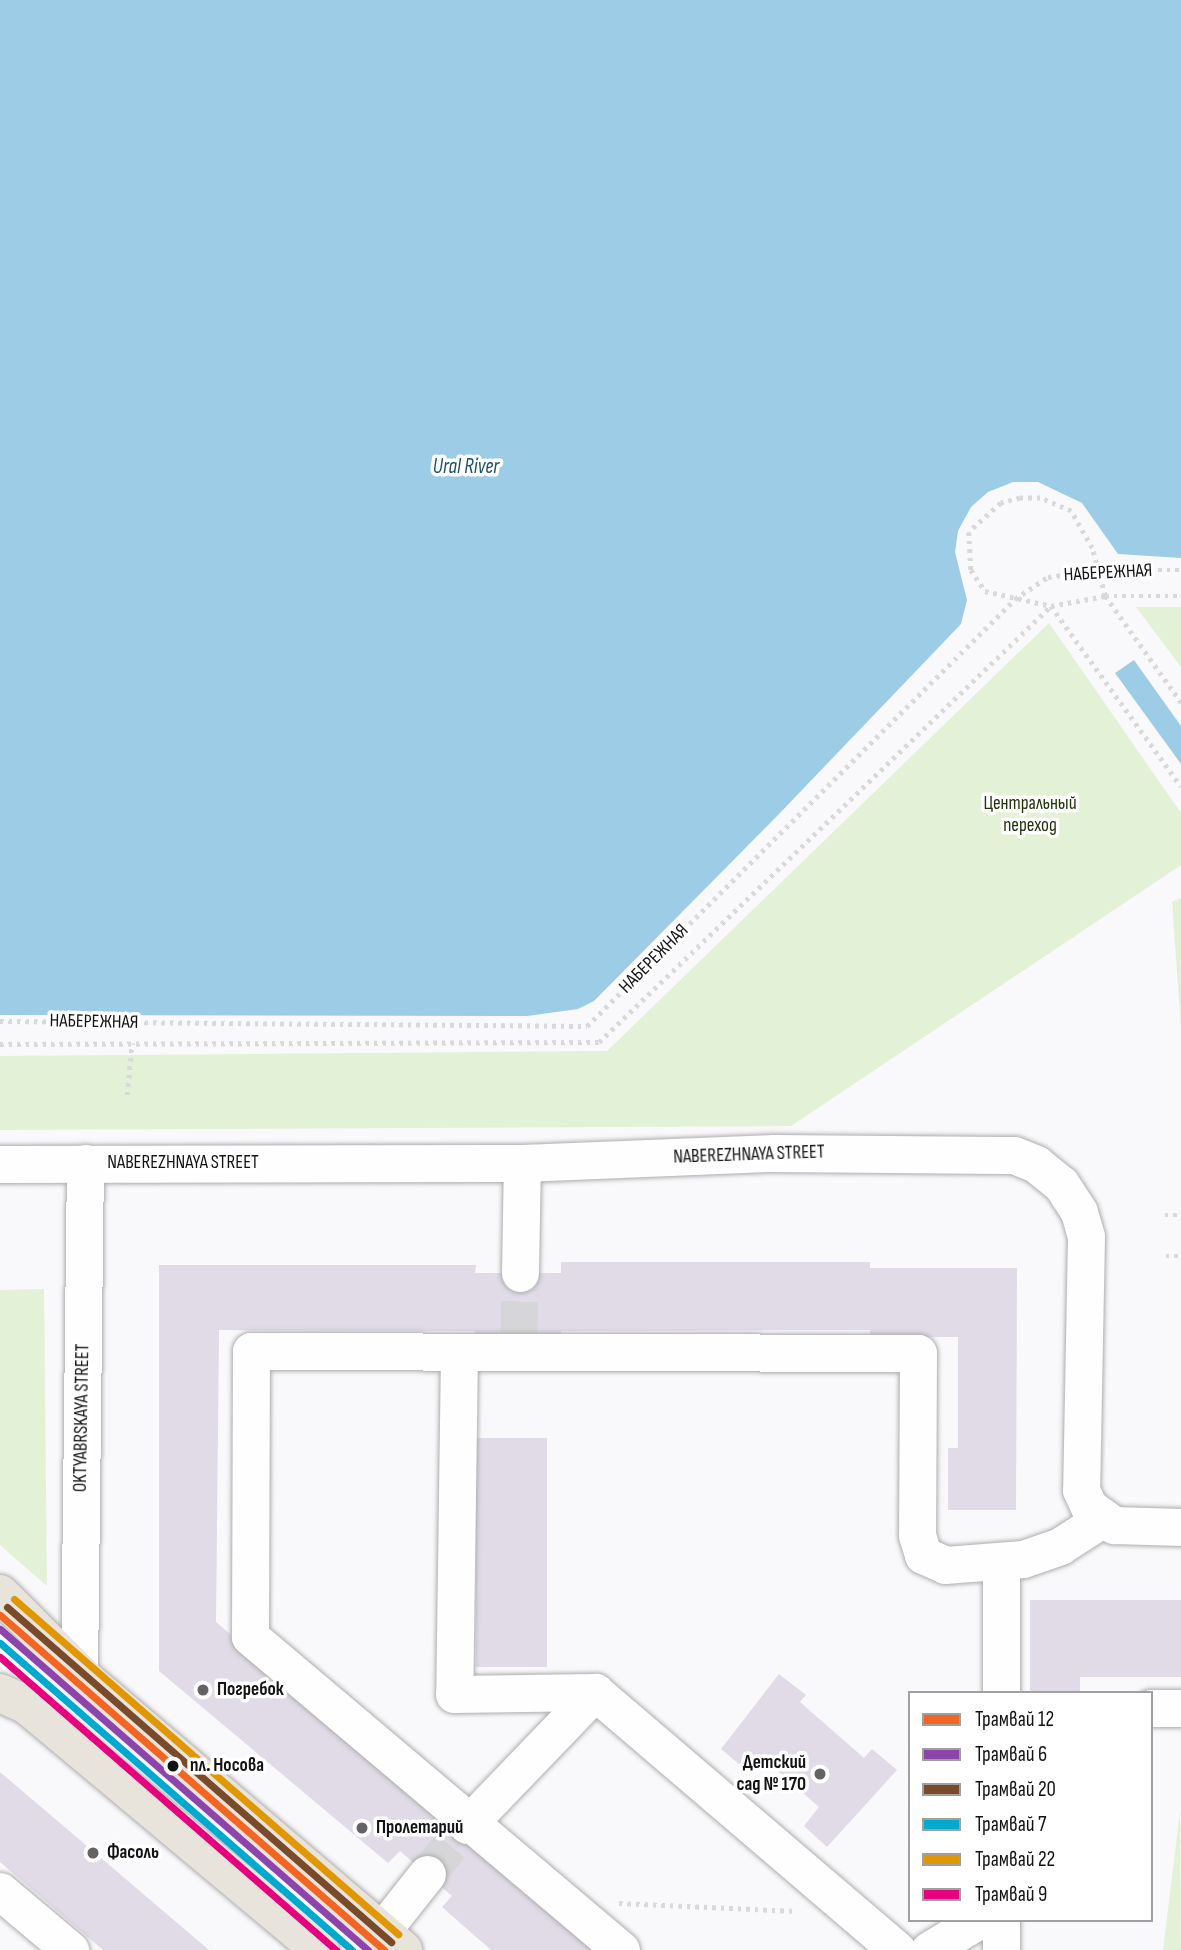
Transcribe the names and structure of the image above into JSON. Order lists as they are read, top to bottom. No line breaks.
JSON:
{"streets":{"street":["NABEREZHNAYA STREET","OKTYABRSKAYA STREET"],"path":["НАБЕРЕЖНАЯ"]},"crossings":[["NABEREZHNAYA STREET","OKTYABRSKAYA STREET"]],"water":["Ural River"],"parks":["Центральный переход"],"places":["Погребок","пл. Носова","Детский сад № 170","Пролетарий","Фасоль"],"lines":["tram line 22","tram line 20","tram line 12","tram line 6","tram line 7","tram line 9"],"legend":["Трамвай 12","Трамвай 6","Трамвай 20","Трамвай 7","Трамвай 22","Трамвай 9"]}
